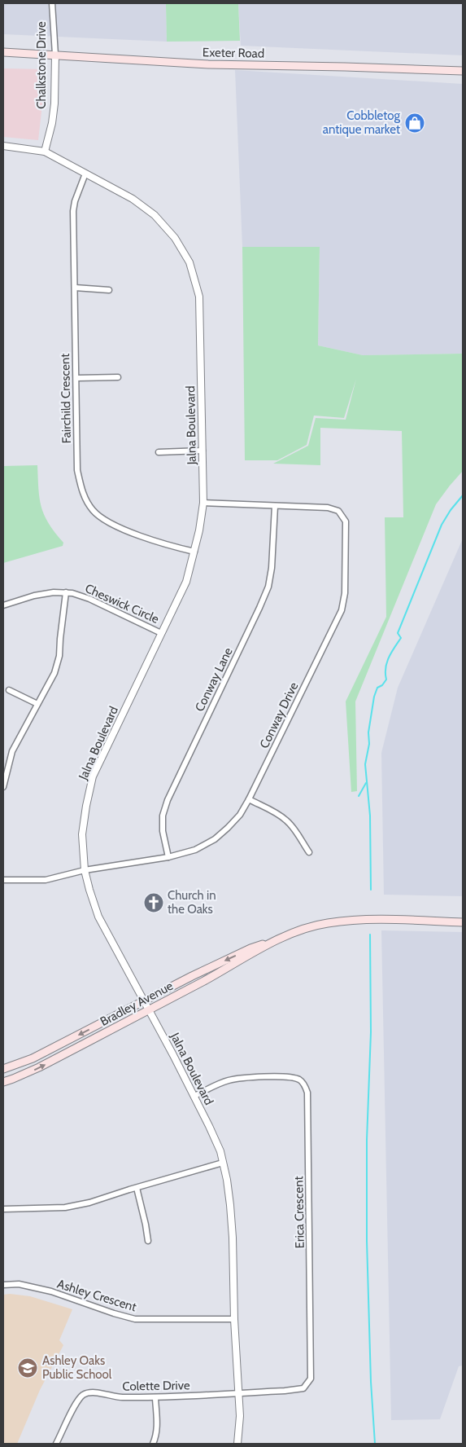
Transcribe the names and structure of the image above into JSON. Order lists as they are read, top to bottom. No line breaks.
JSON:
{"streets":{"main road":["Exeter Road","Bradley Avenue"],"street":["Chalkstone Drive","Fairchild Crescent","Jalna Boulevard","Cheswick Circle","Conway Lane","Conway Drive","Erica Crescent","Ashley Crescent","Colette Drive"]},"crossings":[["Exeter Road","Chalkstone Drive"],["Chalkstone Drive","Jalna Boulevard"],["Fairchild Crescent","Jalna Boulevard"],["Jalna Boulevard","Cheswick Circle"],["Jalna Boulevard","Conway Drive"],["Jalna Boulevard","Bradley Avenue"],["Jalna Boulevard","Erica Crescent"],["Jalna Boulevard","Ashley Crescent"],["Jalna Boulevard","Colette Drive"],["Conway Lane","Conway Drive"],["Erica Crescent","Colette Drive"]],"places":{"shop":["Cobbletog antique market"],"church":["Church in the Oaks"],"school or university":["Ashley Oaks Public School"]}}
